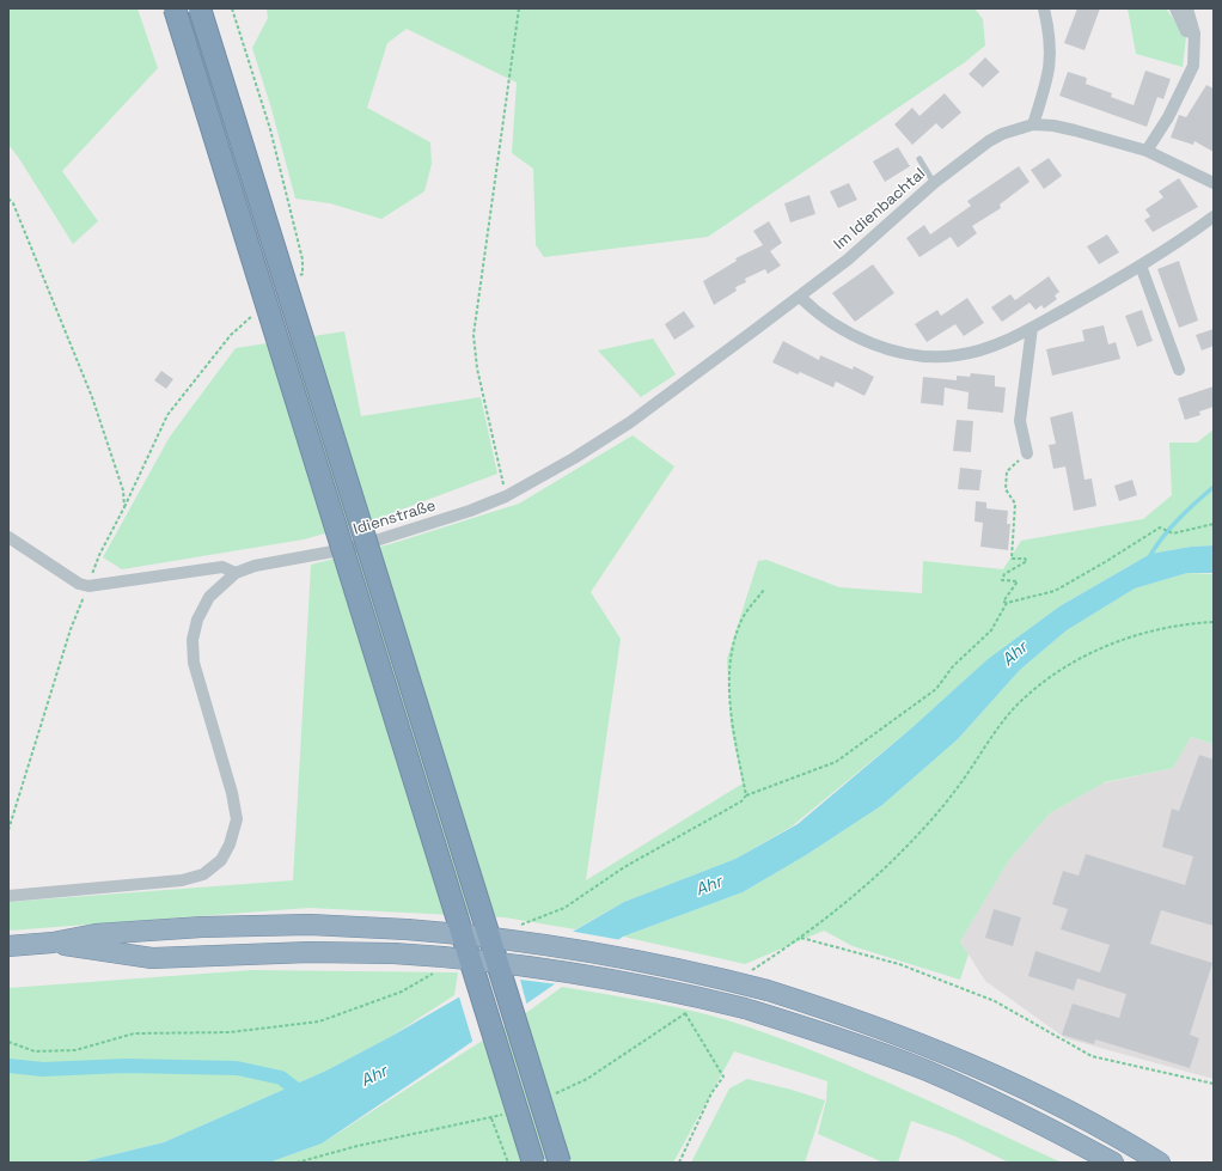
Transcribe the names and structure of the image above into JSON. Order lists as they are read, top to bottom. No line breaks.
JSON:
{"streets":{"street":["Im Idienbachtal","Idienstraße"]},"crossings":[["Im Idienbachtal","Idienstraße"]],"water":["Ahr"]}
